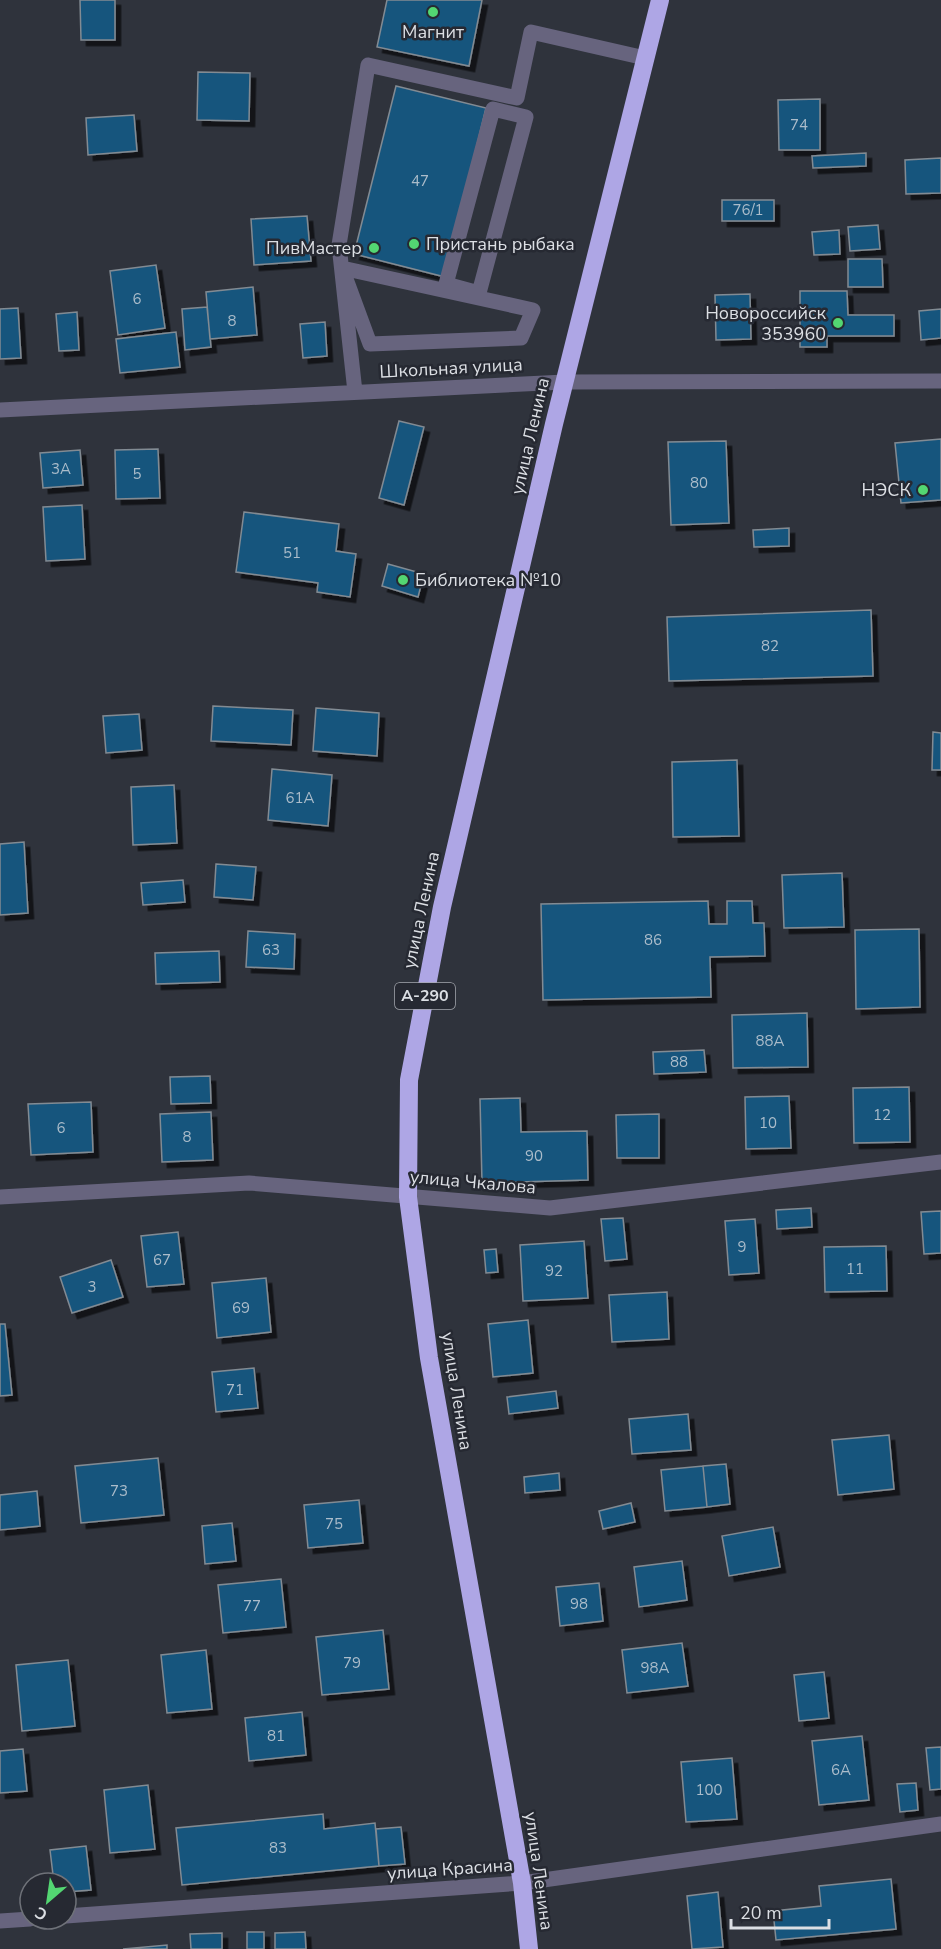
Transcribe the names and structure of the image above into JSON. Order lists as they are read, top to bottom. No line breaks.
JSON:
{"streets":{"highway":["улица Ленина","А-290"],"street":["Школьная улица","улица Чкалова","улица Красина"]},"crossings":[["Школьная улица","улица Ленина"],["улица Ленина","улица Чкалова"],["улица Ленина","улица Красина"]],"places":["Магнит","Пристань рыбака","ПивМастер","Новороссийск 353960","НЭСК","Библиотека №10"],"house_numbers":["74","47","76/1","6","8","3А","5","80","51","82","61А","86","63","88А","88","12","10","6","8","90","9","67","11","92","3","69","71","73","75","98","77","79","98А","81","6А","100","83"],"scale_bar":"20 m","north":"bottom left"}
